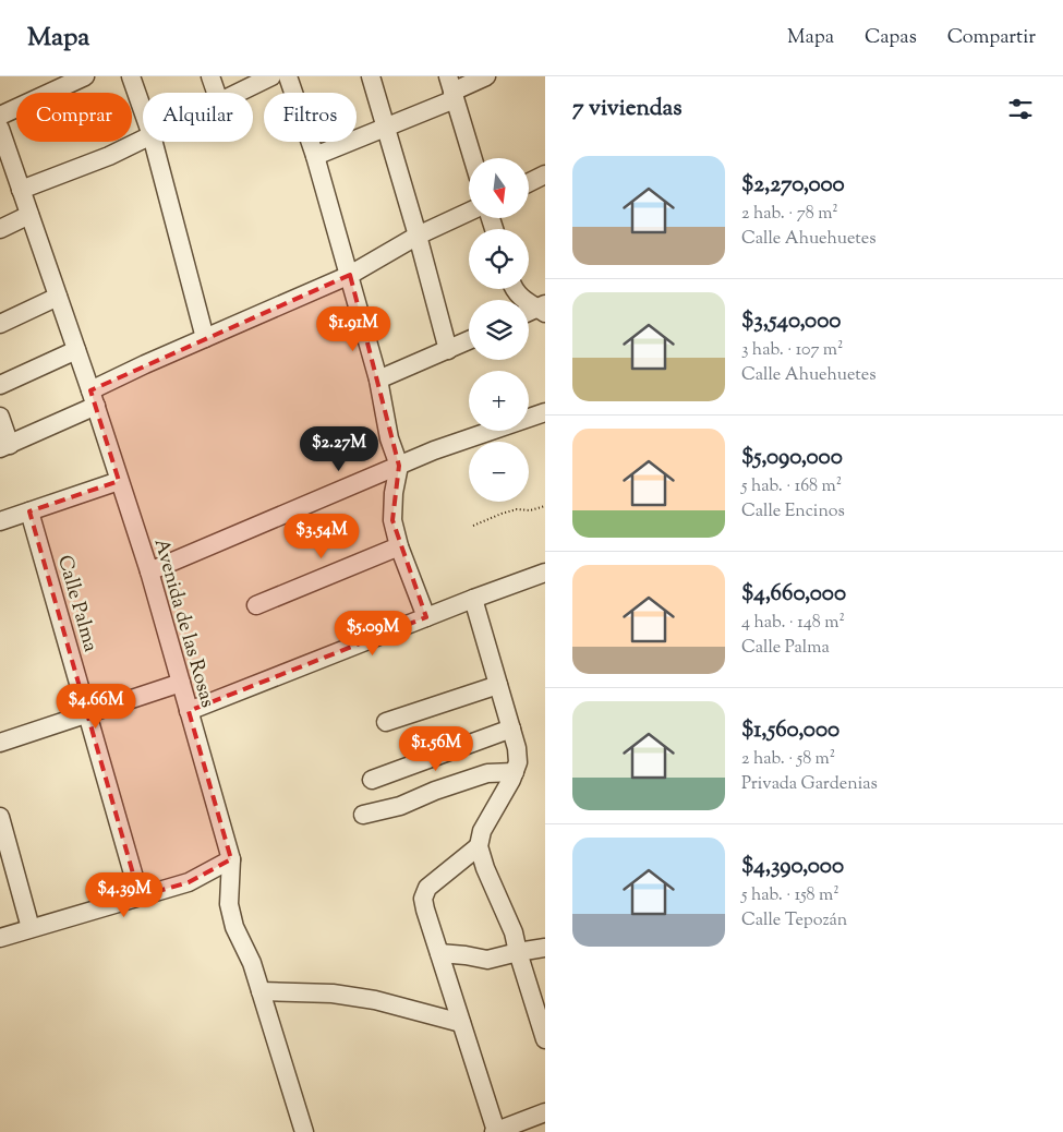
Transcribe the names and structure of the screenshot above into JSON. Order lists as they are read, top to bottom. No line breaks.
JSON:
{"streets":{"street":["Calle Palma","Avenida de las Rosas"]},"north":"bottom","page":{"header":"Mapa","nav":["Mapa","Capas","Compartir"],"heading":"7 viviendas","chip":["Comprar","Alquilar","Filtros"],"list":[{"name":"$2,270,000","note":"2 hab. · 78 m² · Calle Ahuehuetes"},{"name":"$3,540,000","note":"3 hab. · 107 m² · Calle Ahuehuetes"},{"name":"$5,090,000","note":"5 hab. · 168 m² · Calle Encinos"},{"name":"$4,660,000","note":"4 hab. · 148 m² · Calle Palma"},{"name":"$1,560,000","note":"2 hab. · 58 m² · Privada Gardenias"},{"name":"$4,390,000","note":"5 hab. · 158 m² · Calle Tepozán"}],"map_buttons":["+","−"],"price":["$1.91M","$2.27M","$3.54M","$5.09M","$4.66M","$1.56M","$4.39M"]}}
